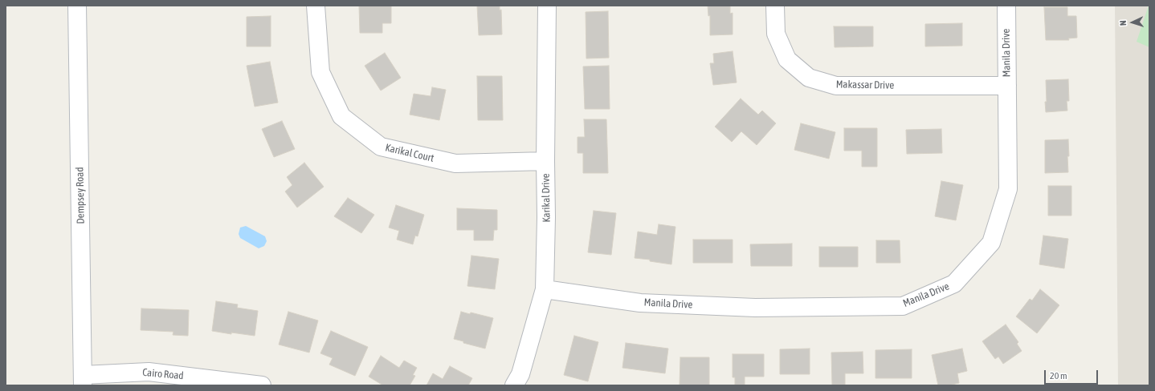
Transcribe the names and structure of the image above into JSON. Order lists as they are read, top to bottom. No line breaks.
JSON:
{"streets":{"street":["Manila Drive","Makassar Drive","Karikal Court","Dempsey Road","Karikal Drive","Cairo Road"]},"crossings":[["Manila Drive","Makassar Drive"],["Manila Drive","Karikal Drive"],["Karikal Court","Karikal Drive"],["Dempsey Road","Cairo Road"]],"scale_bar":"20 m","north":"left"}
